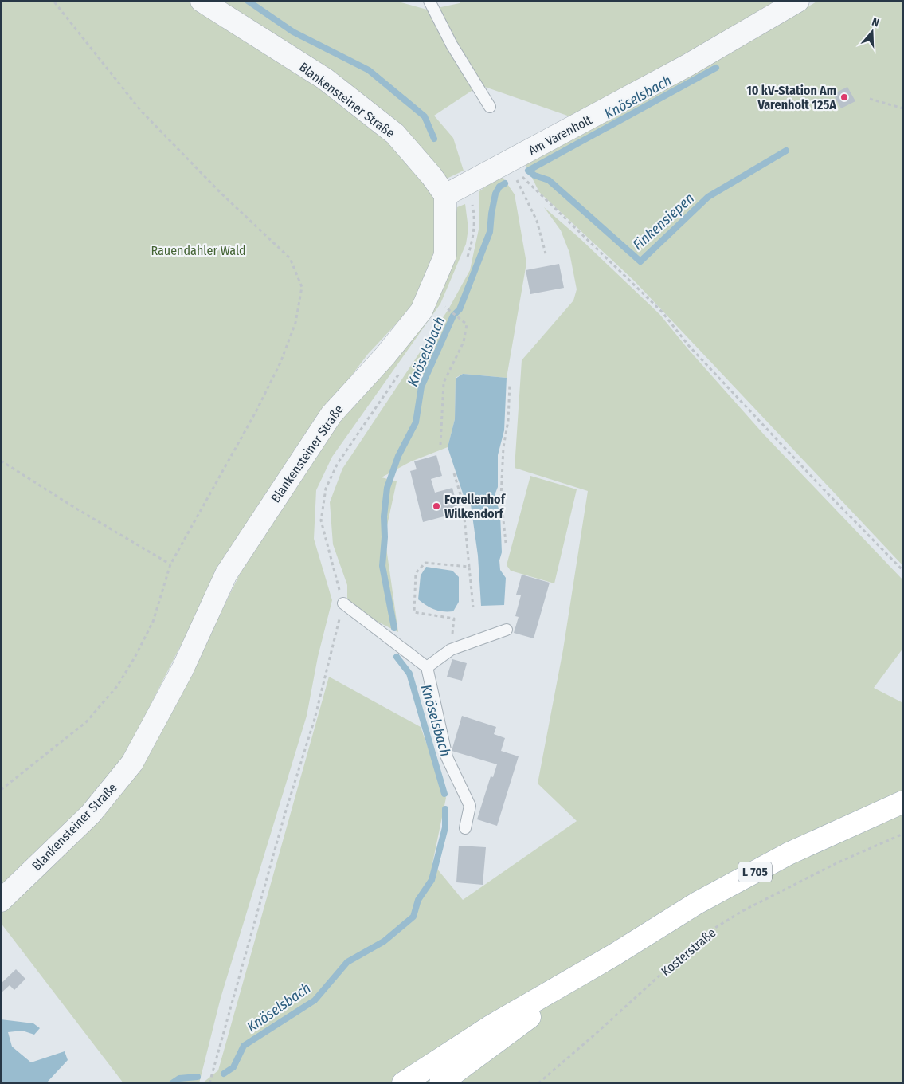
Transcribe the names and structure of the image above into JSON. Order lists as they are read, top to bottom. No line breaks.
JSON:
{"streets":{"main road":["L 705"],"street":["Blankensteiner Straße","Am Varenholt"],"path":["Kosterstraße"]},"crossings":[["Blankensteiner Straße","Am Varenholt"]],"water":["Knöselsbach","Finkensiepen"],"parks":["Rauendahler Wald"],"places":["10 kV-Station Am Varenholt 125A","Forellenhof Wilkendorf"],"north":"top"}
